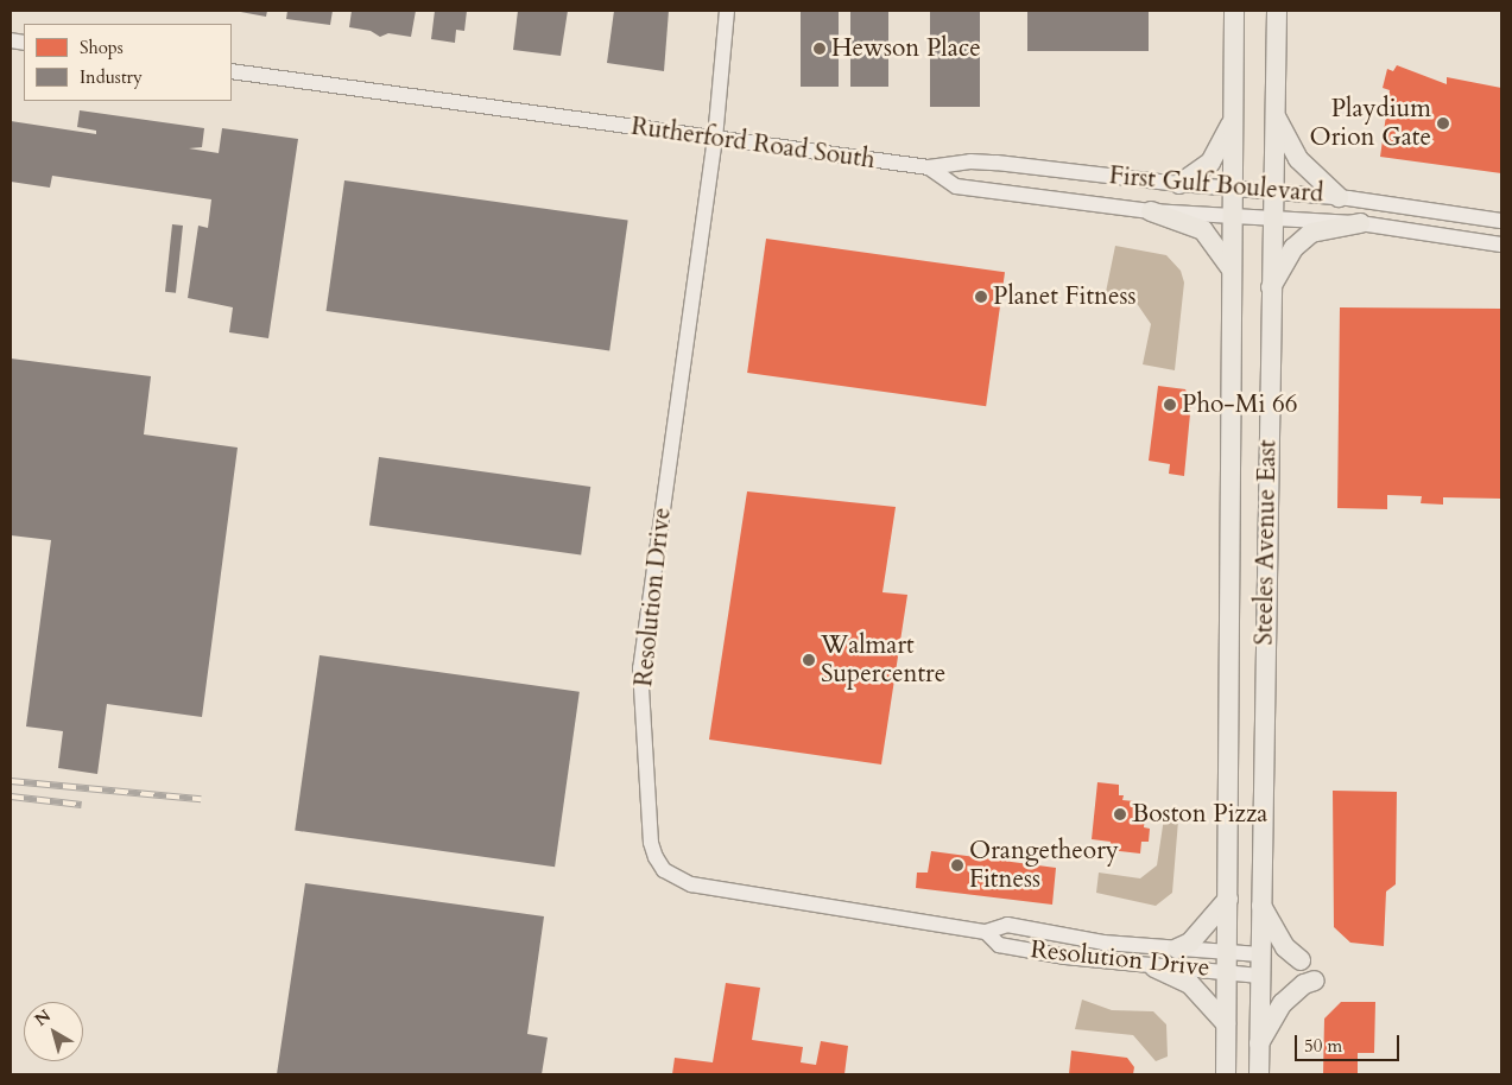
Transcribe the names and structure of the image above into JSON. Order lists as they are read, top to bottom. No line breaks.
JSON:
{"streets":{"main road":["Steeles Avenue East"],"street":["Rutherford Road South","First Gulf Boulevard","Resolution Drive"]},"crossings":[["Rutherford Road South","First Gulf Boulevard"],["Rutherford Road South","Steeles Avenue East"],["Rutherford Road South","Resolution Drive"],["First Gulf Boulevard","Steeles Avenue East"],["Steeles Avenue East","Resolution Drive"]],"places":["Hewson Place","Playdium Orion Gate","Planet Fitness","Pho-Mi 66","Walmart Supercentre","Boston Pizza","Orangetheory Fitness"],"legend":["Shops","Industry"],"scale_bar":"50 m","north":"top left"}
